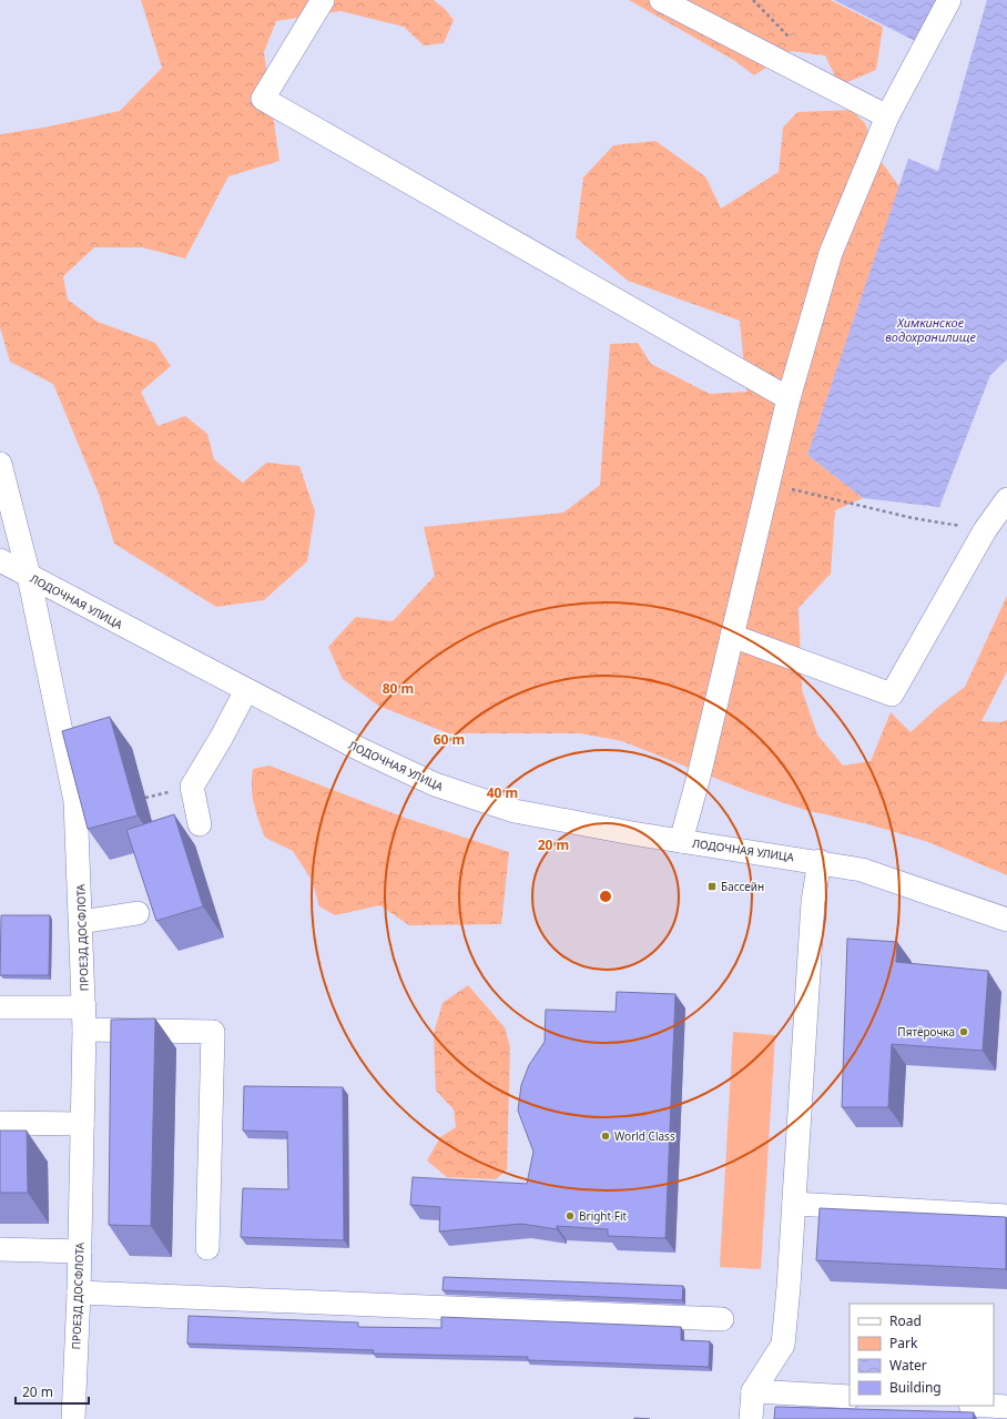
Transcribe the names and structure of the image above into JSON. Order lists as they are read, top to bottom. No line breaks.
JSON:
{"streets":{"street":["ЛОДОЧНАЯ УЛИЦА","ПРОЕЗД ДОСФЛОТА"]},"crossings":[["ЛОДОЧНАЯ УЛИЦА","ПРОЕЗД ДОСФЛОТА"]],"water":["Химкинское водохранилище"],"places":{"transit":["Бассейн"],"other":["Пятёрочка","World Class","Bright Fit"]},"legend":["Road","Park","Water","Building"],"scale_bar":"20 m","rings":["80 m","60 m","40 m","20 m"]}
